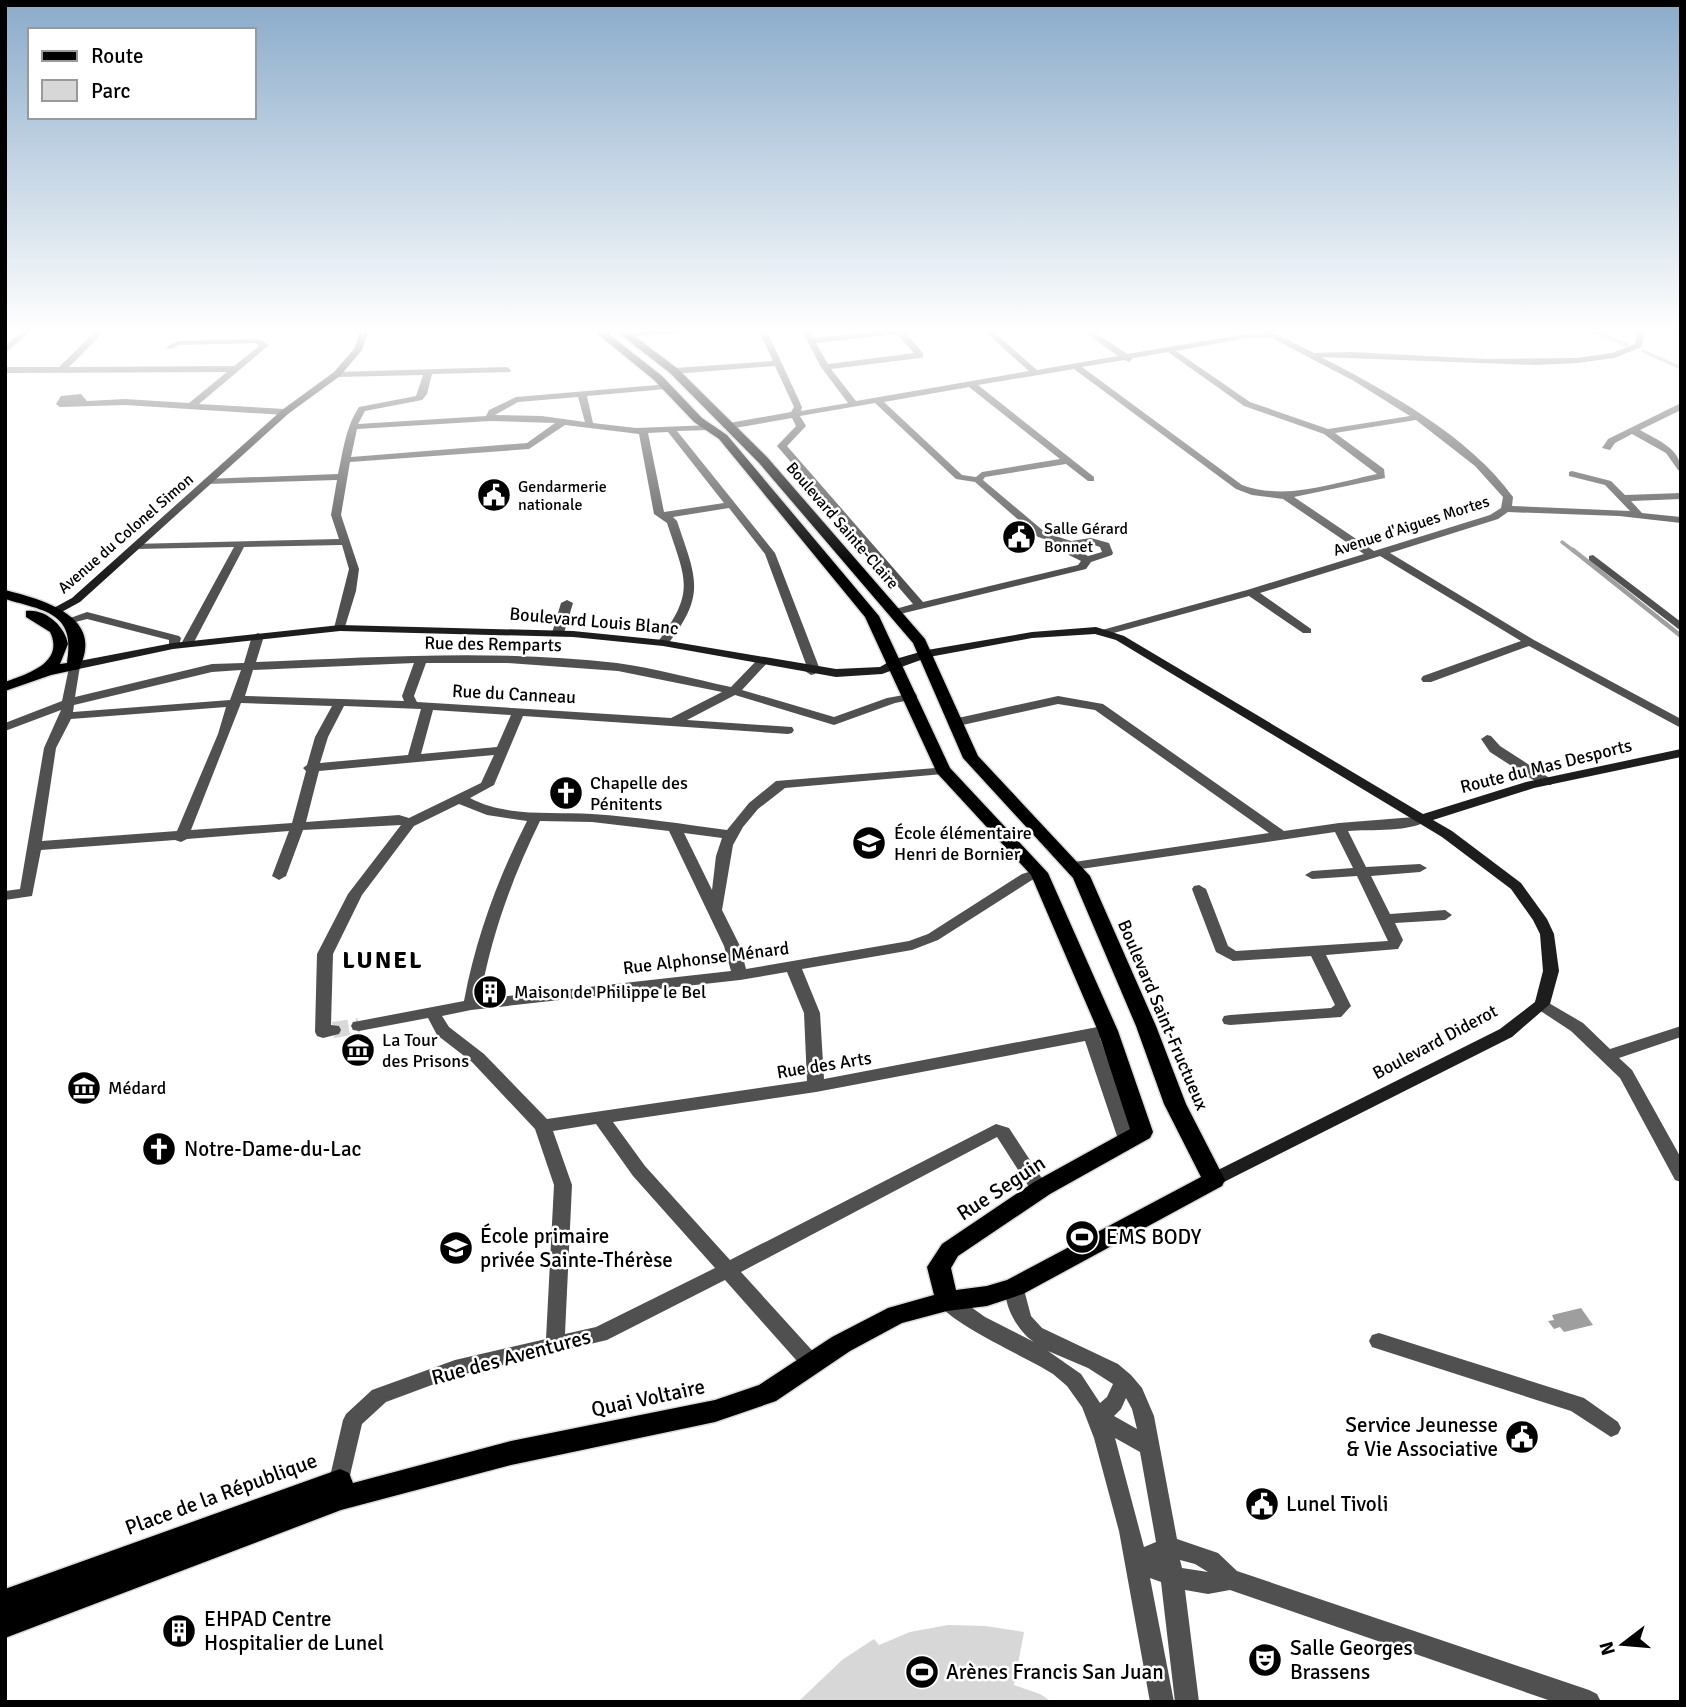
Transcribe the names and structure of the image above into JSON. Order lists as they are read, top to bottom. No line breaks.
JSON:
{"streets":{"main road":["Boulevard Sainte-Claire","Avenue du Colonel Simon","Boulevard Louis Blanc","Route du Mas Desports","Boulevard Saint-Fructueux","Boulevard Diderot","Rue Seguin","Quai Voltaire","Place de la République"],"street":["Avenue d'Aigues Mortes","Rue des Remparts","Rue du Canneau","Rue Alphonse Ménard","Rue des Arts","Rue des Aventures"]},"crossings":[["Boulevard Sainte-Claire","Boulevard Louis Blanc"],["Boulevard Sainte-Claire","Boulevard Saint-Fructueux"],["Avenue d'Aigues Mortes","Boulevard Louis Blanc"],["Boulevard Louis Blanc","Boulevard Saint-Fructueux"],["Rue des Remparts","Rue du Canneau"],["Boulevard Saint-Fructueux","Boulevard Diderot"],["Boulevard Diderot","Rue Seguin"],["Boulevard Diderot","Quai Voltaire"],["Rue des Arts","Rue Seguin"],["Rue Seguin","Rue des Aventures"],["Rue Seguin","Quai Voltaire"],["Rue des Aventures","Quai Voltaire"],["Rue des Aventures","Place de la République"],["Quai Voltaire","Place de la République"]],"districts":["LUNEL"],"places":{"public building":["Gendarmerie nationale","Salle Gérard Bonnet","Service Jeunesse & Vie Associative","Lunel Tivoli"],"church":["Chapelle des Pénitents","Notre-Dame-du-Lac"],"school or university":["École élémentaire Henri de Bornier","École primaire privée Sainte-Thérèse"],"building":["Maison de Philippe le Bel","EHPAD Centre Hospitalier de Lunel"],"museum":["La Tour des Prisons","Médard"],"sports":["EMS BODY","Arènes Francis San Juan"],"theatre":["Salle Georges Brassens"]},"legend":["Route","Parc"],"north":"left"}
